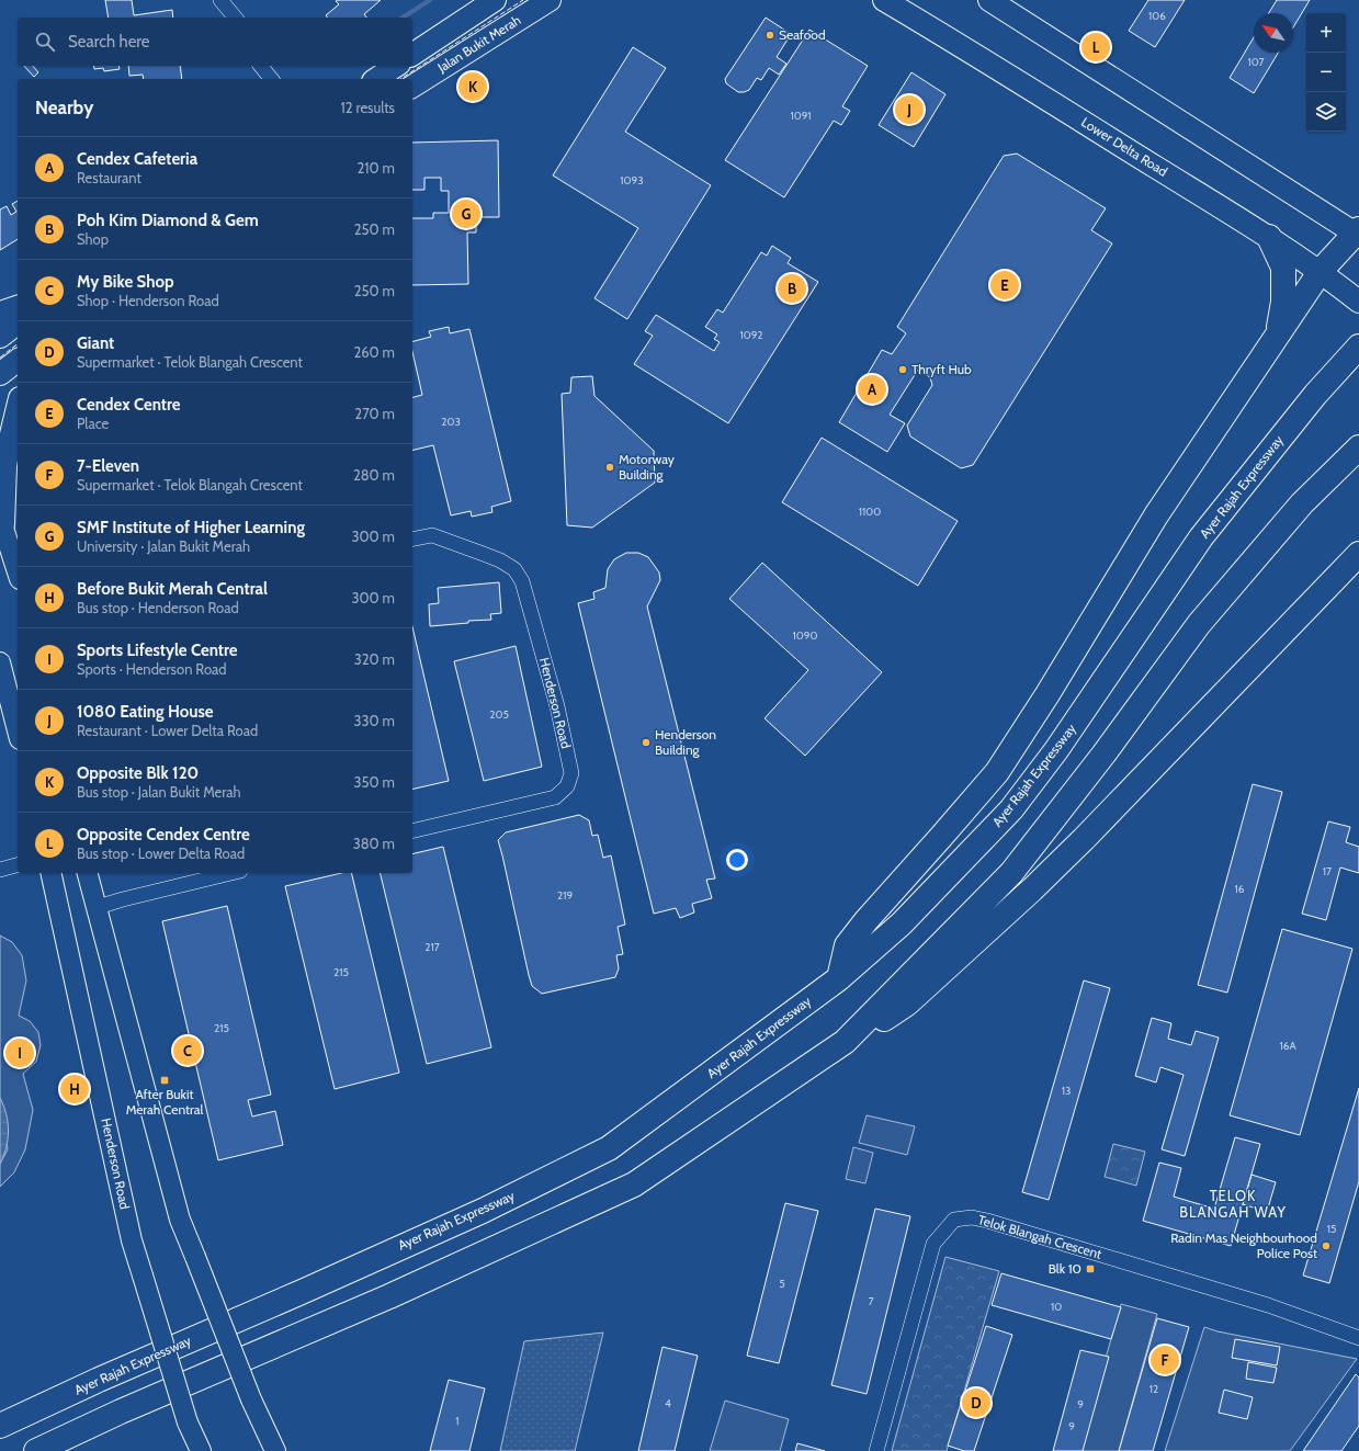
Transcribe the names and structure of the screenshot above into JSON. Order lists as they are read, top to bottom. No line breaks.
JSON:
{"streets":{"highway":["Ayer Rajah Expressway"],"main road":["Jalan Bukit Merah","Lower Delta Road","Henderson Road"],"street":["Telok Blangah Crescent"]},"districts":["TELOK BLANGAH WAY"],"places":{"other":["Seafood","Thryft Hub","Motorway Building","Henderson Building","Radin Mas Neighbourhood Police Post"],"transit":["After Bukit Merah Central","Blk 10"]},"house_numbers":["106","107","1091","1093","1092","203","1100","1090","205","17","16","219","217","215","215","16A","13","15","5","7","10","12","4","9","1","9"],"north":"top left","page":{"map_buttons":["+","−"],"search":"Search here","pins":["L","K","J","G","E","B","A","C","I","H","F","D"],"heading":["Nearby","12 results"],"list":[{"mark":"A","name":"Cendex Cafeteria","note":"Restaurant","value":"210 m"},{"mark":"B","name":"Poh Kim Diamond & Gem","note":"Shop","value":"250 m"},{"mark":"C","name":"My Bike Shop","note":"Shop · Henderson Road","value":"250 m"},{"mark":"D","name":"Giant","note":"Supermarket · Telok Blangah Crescent","value":"260 m"},{"mark":"E","name":"Cendex Centre","note":"Place","value":"270 m"},{"mark":"F","name":"7-Eleven","note":"Supermarket · Telok Blangah Crescent","value":"280 m"},{"mark":"G","name":"SMF Institute of Higher Learning","note":"University · Jalan Bukit Merah","value":"300 m"},{"mark":"H","name":"Before Bukit Merah Central","note":"Bus stop · Henderson Road","value":"300 m"},{"mark":"I","name":"Sports Lifestyle Centre","note":"Sports · Henderson Road","value":"320 m"},{"mark":"J","name":"1080 Eating House","note":"Restaurant · Lower Delta Road","value":"330 m"},{"mark":"K","name":"Opposite Blk 120","note":"Bus stop · Jalan Bukit Merah","value":"350 m"},{"mark":"L","name":"Opposite Cendex Centre","note":"Bus stop · Lower Delta Road","value":"380 m"}]}}
